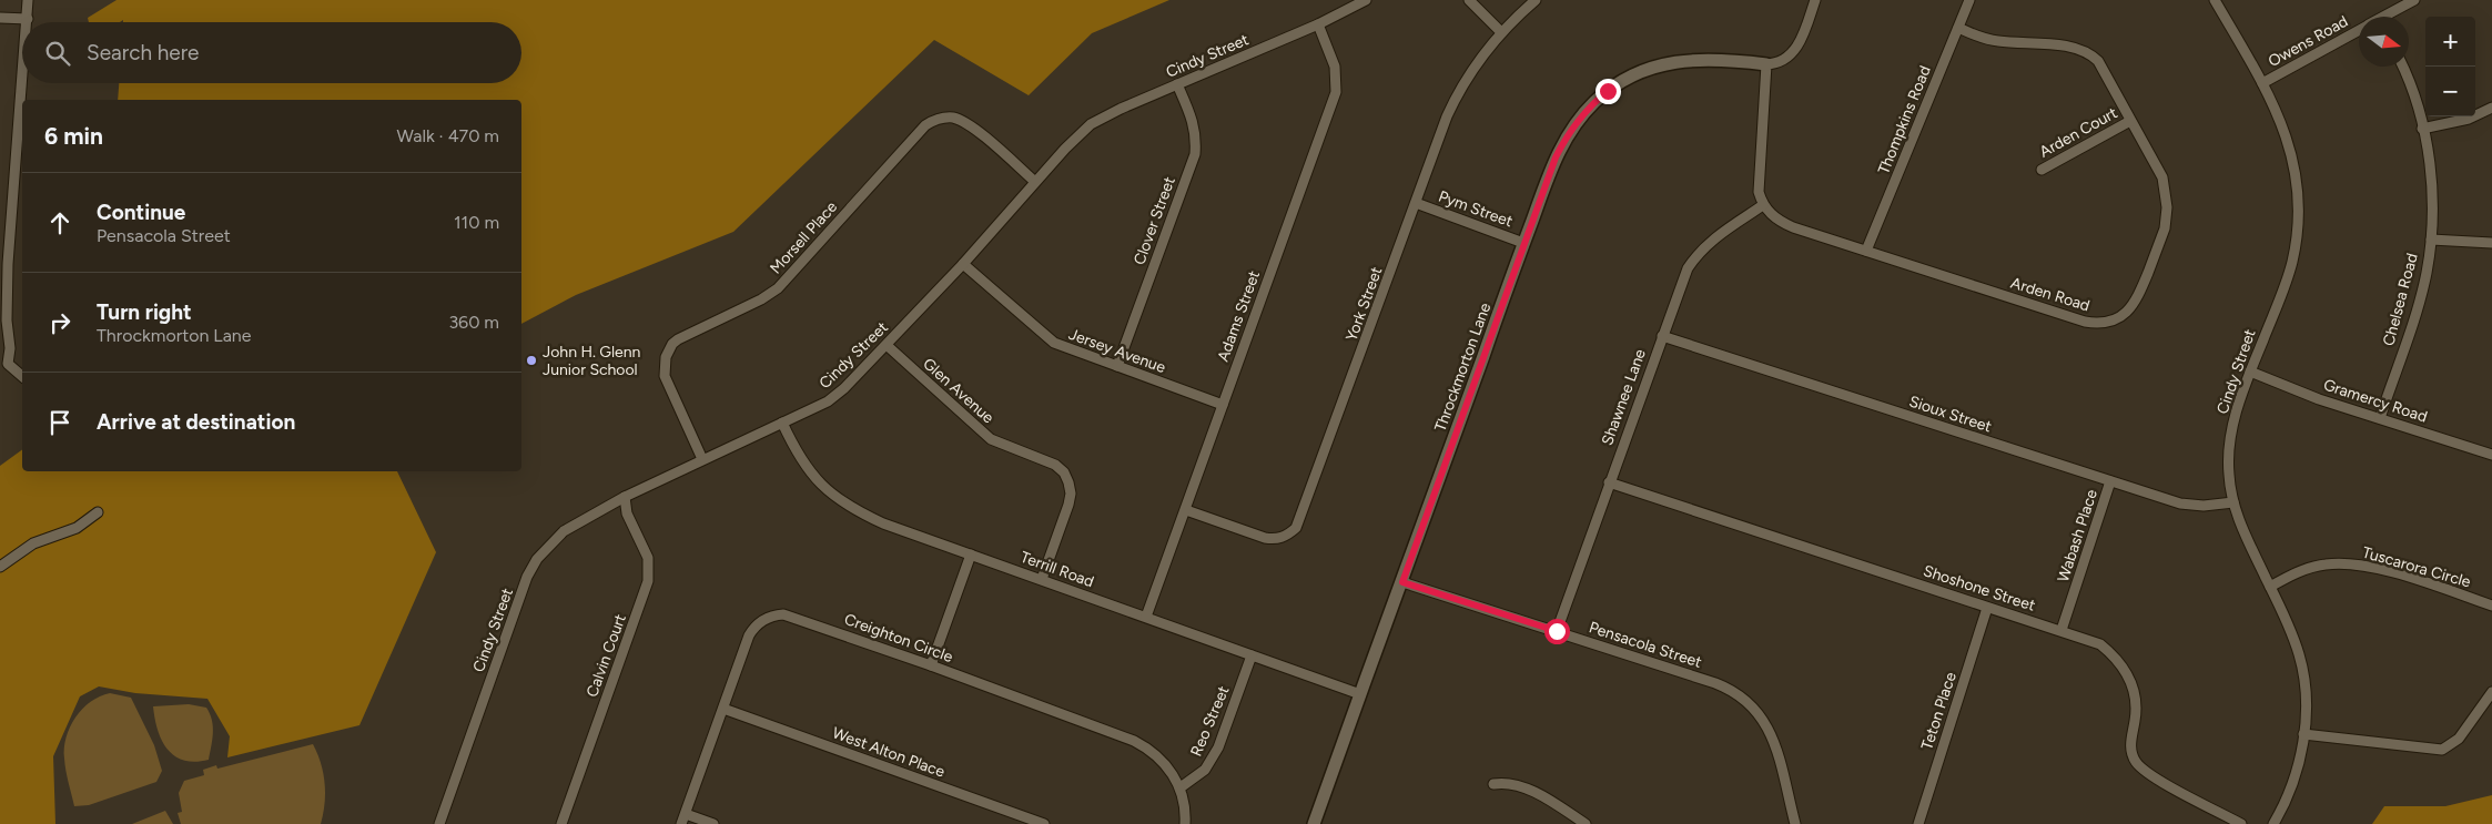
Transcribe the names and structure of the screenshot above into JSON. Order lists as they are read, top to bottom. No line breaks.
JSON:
{"streets":{"street":["Owens Road","Cindy Street","Thompkins Road","Arden Court","Pym Street","Clover Street","Morsell Place","Arden Road","Chelsea Road","York Street","Adams Street","Jersey Avenue","Throckmorton Lane","Glen Avenue","Shawnee Lane","Gramercy Road","Sioux Street","Wabash Place","Tuscarora Circle","Terrill Road","Shoshone Street","Creighton Circle","Pensacola Street","Calvin Court","Teton Place","Reo Street","West Alton Place"]},"crossings":[["Owens Road","Cindy Street"],["Cindy Street","Clover Street"],["Cindy Street","Morsell Place"],["Cindy Street","Adams Street"],["Cindy Street","Jersey Avenue"],["Cindy Street","Glen Avenue"],["Cindy Street","Gramercy Road"],["Cindy Street","Sioux Street"],["Cindy Street","Tuscarora Circle"],["Cindy Street","Terrill Road"],["Cindy Street","Calvin Court"],["Thompkins Road","Arden Road"],["Arden Court","Arden Road"],["Pym Street","York Street"],["Pym Street","Throckmorton Lane"],["Clover Street","Jersey Avenue"],["Arden Road","Shawnee Lane"],["Chelsea Road","Gramercy Road"],["York Street","Adams Street"],["Adams Street","Jersey Avenue"],["Adams Street","Terrill Road"],["Throckmorton Lane","Terrill Road"],["Throckmorton Lane","Pensacola Street"],["Glen Avenue","Terrill Road"],["Shawnee Lane","Sioux Street"],["Shawnee Lane","Shoshone Street"],["Shawnee Lane","Pensacola Street"],["Sioux Street","Wabash Place"],["Wabash Place","Shoshone Street"],["Terrill Road","Reo Street"],["Shoshone Street","Teton Place"],["Creighton Circle","Reo Street"],["Creighton Circle","West Alton Place"]],"places":["John H. Glenn Junior School"],"north":"right","page":{"map_buttons":["+","−"],"search":"Search here","heading":["6 min","Walk · 470 m"],"list":[["Continue","Pensacola Street","110 m"],["Turn right","Throckmorton Lane","360 m"],"Arrive at destination"]}}
